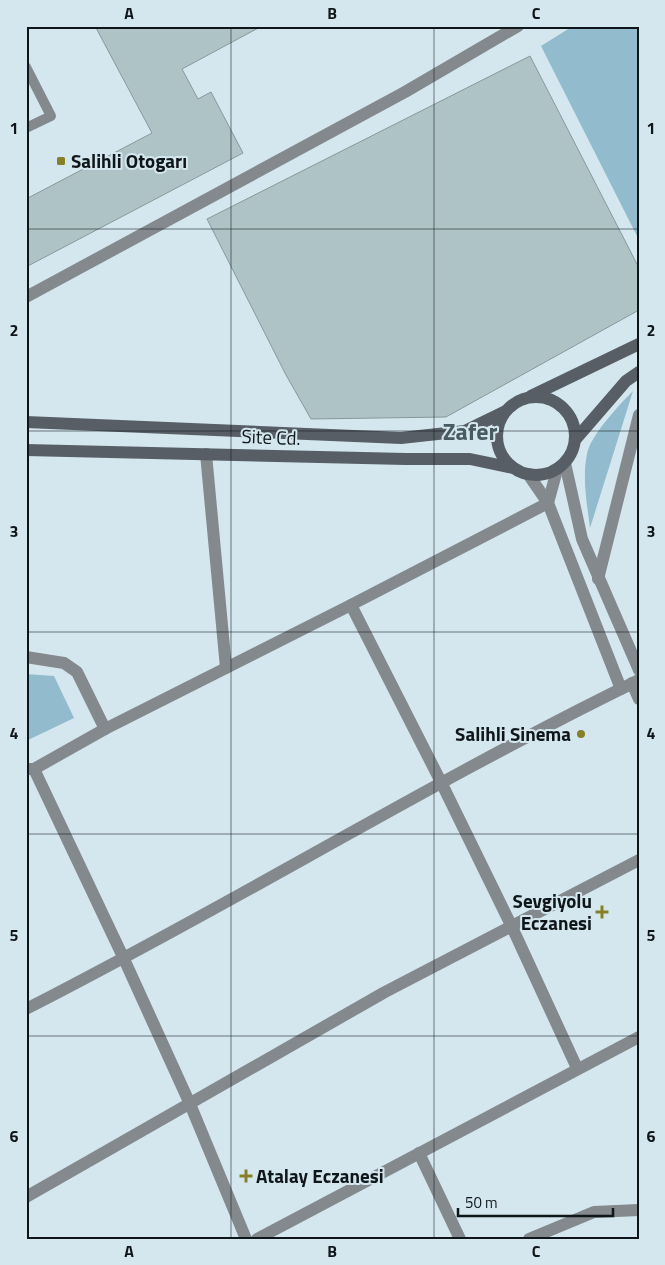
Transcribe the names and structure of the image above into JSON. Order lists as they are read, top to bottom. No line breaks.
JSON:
{"streets":{"main road":["Site Cd."]},"districts":["Zafer"],"places":{"transit":["Salihli Otogarı"],"other":["Salihli Sinema"],"health":["Sevgiyolu Eczanesi","Atalay Eczanesi"]},"scale_bar":"50 m","grid":{"columns":["A","B","C"],"rows":["1","2","3","4","5","6"]}}
